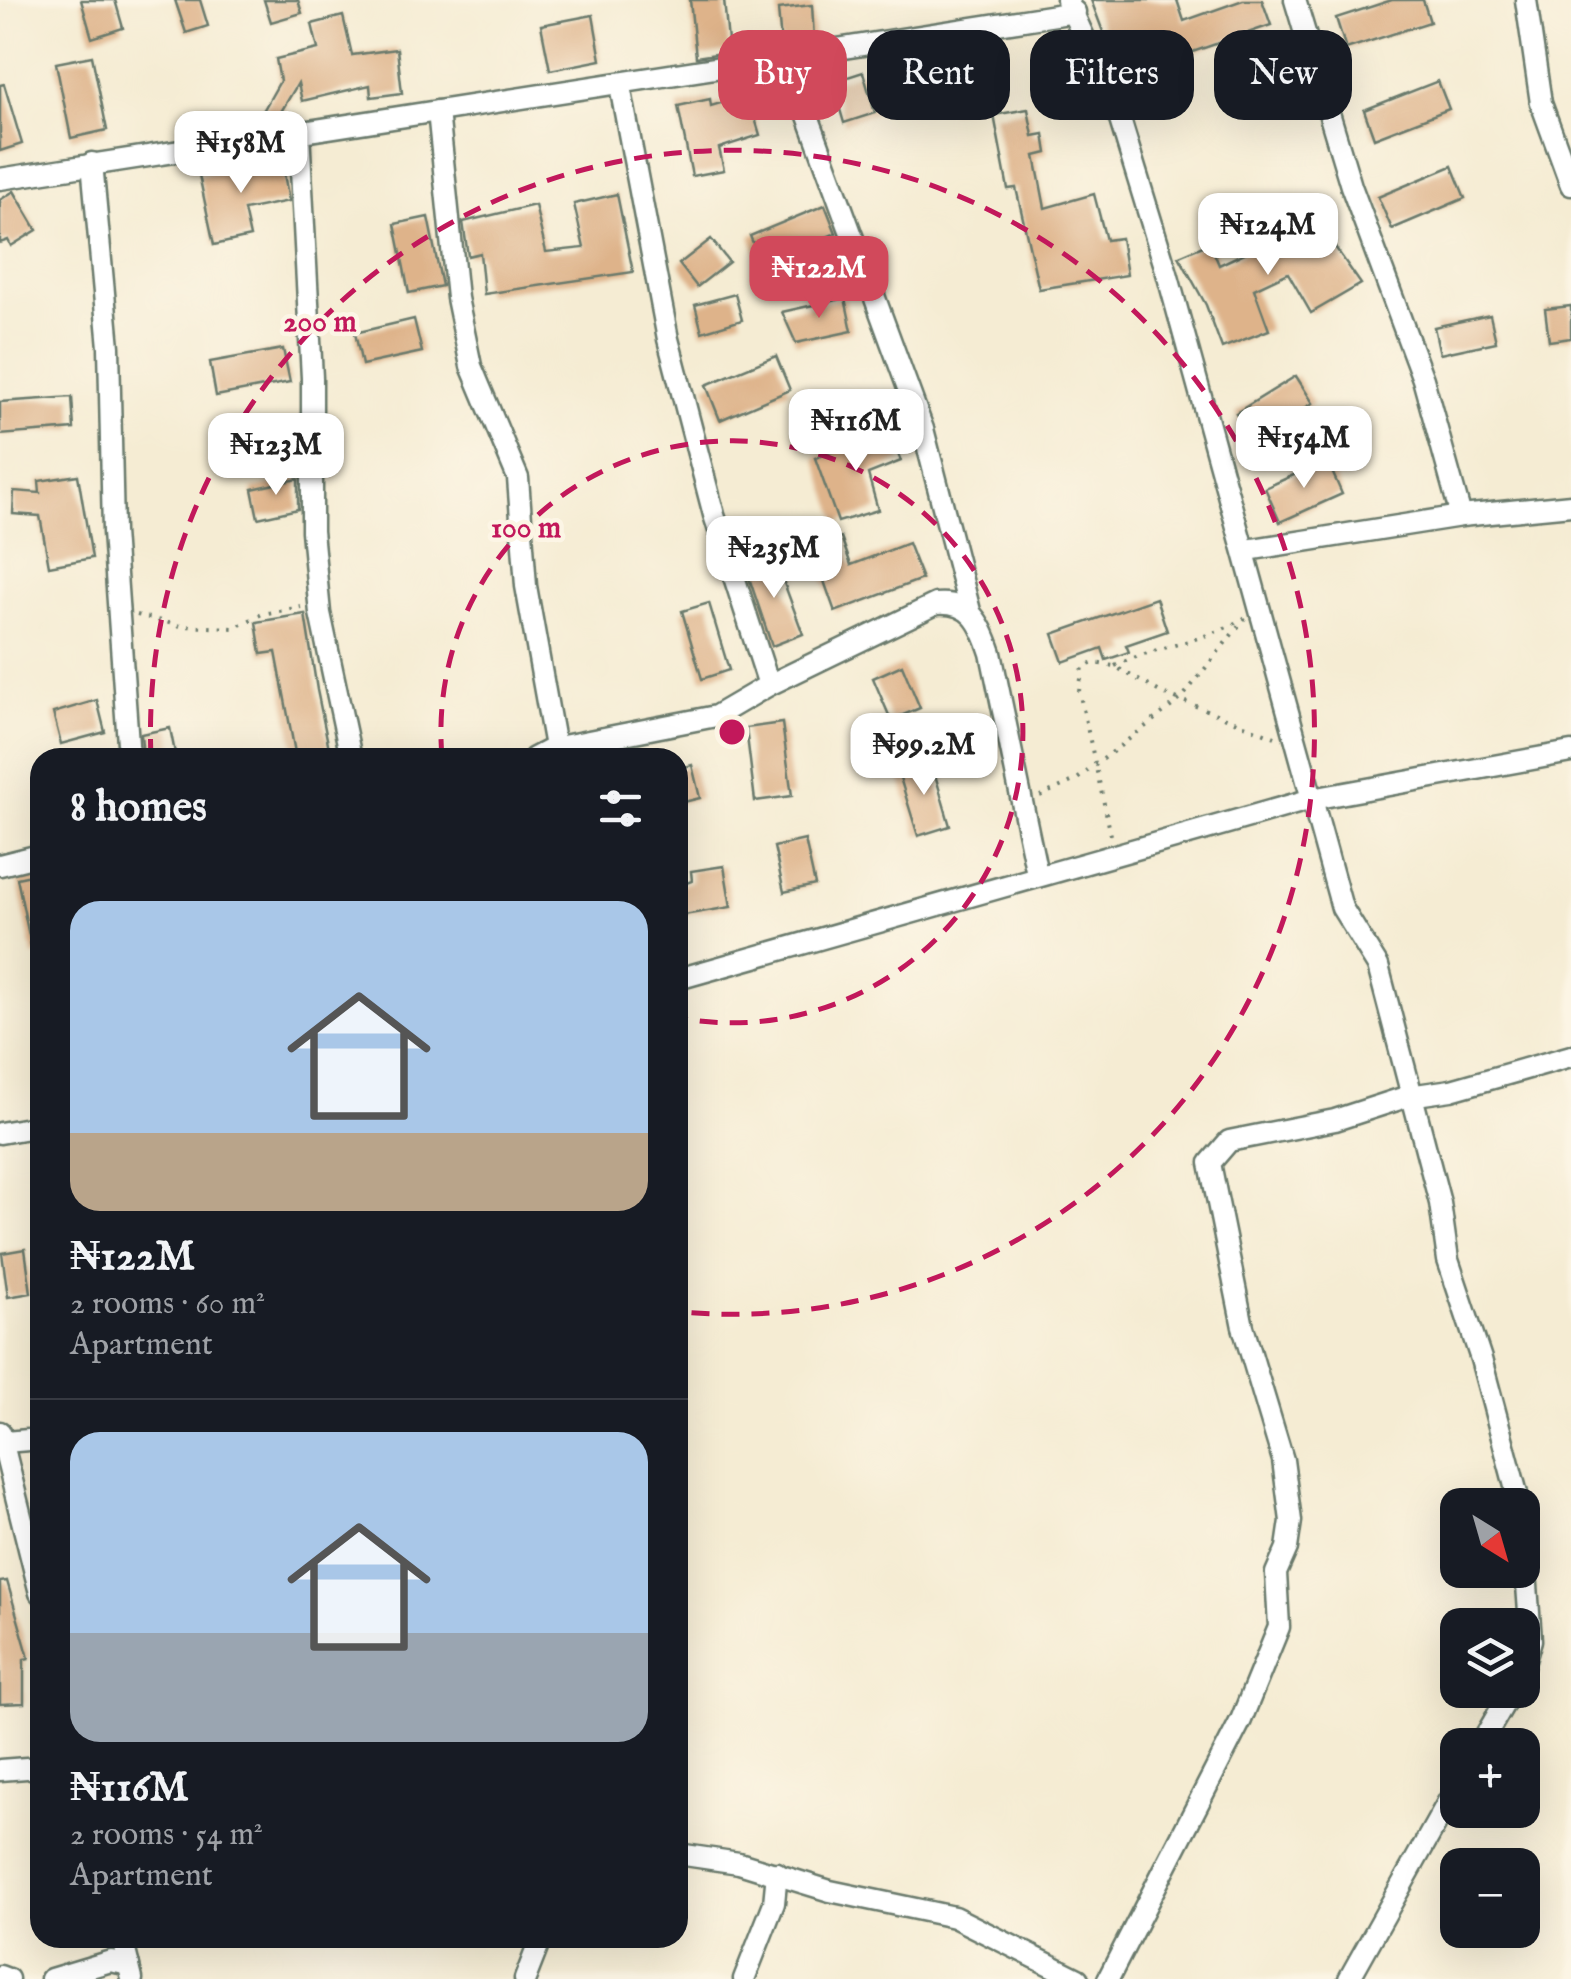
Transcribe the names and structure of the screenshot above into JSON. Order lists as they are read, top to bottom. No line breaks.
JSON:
{"north":"bottom right","page":{"chip":["Buy","Rent","Filters","New"],"price":["₦158M","₦124M","₦122M","₦116M","₦154M","₦123M","₦235M","₦99.2M"],"heading":"8 homes","list":[{"name":"₦122M","note":"2 rooms · 60 m² · Apartment"},{"name":"₦116M","note":"2 rooms · 54 m² · Apartment"}],"map_buttons":["+","−"]},"rings":["200 m","100 m"]}
